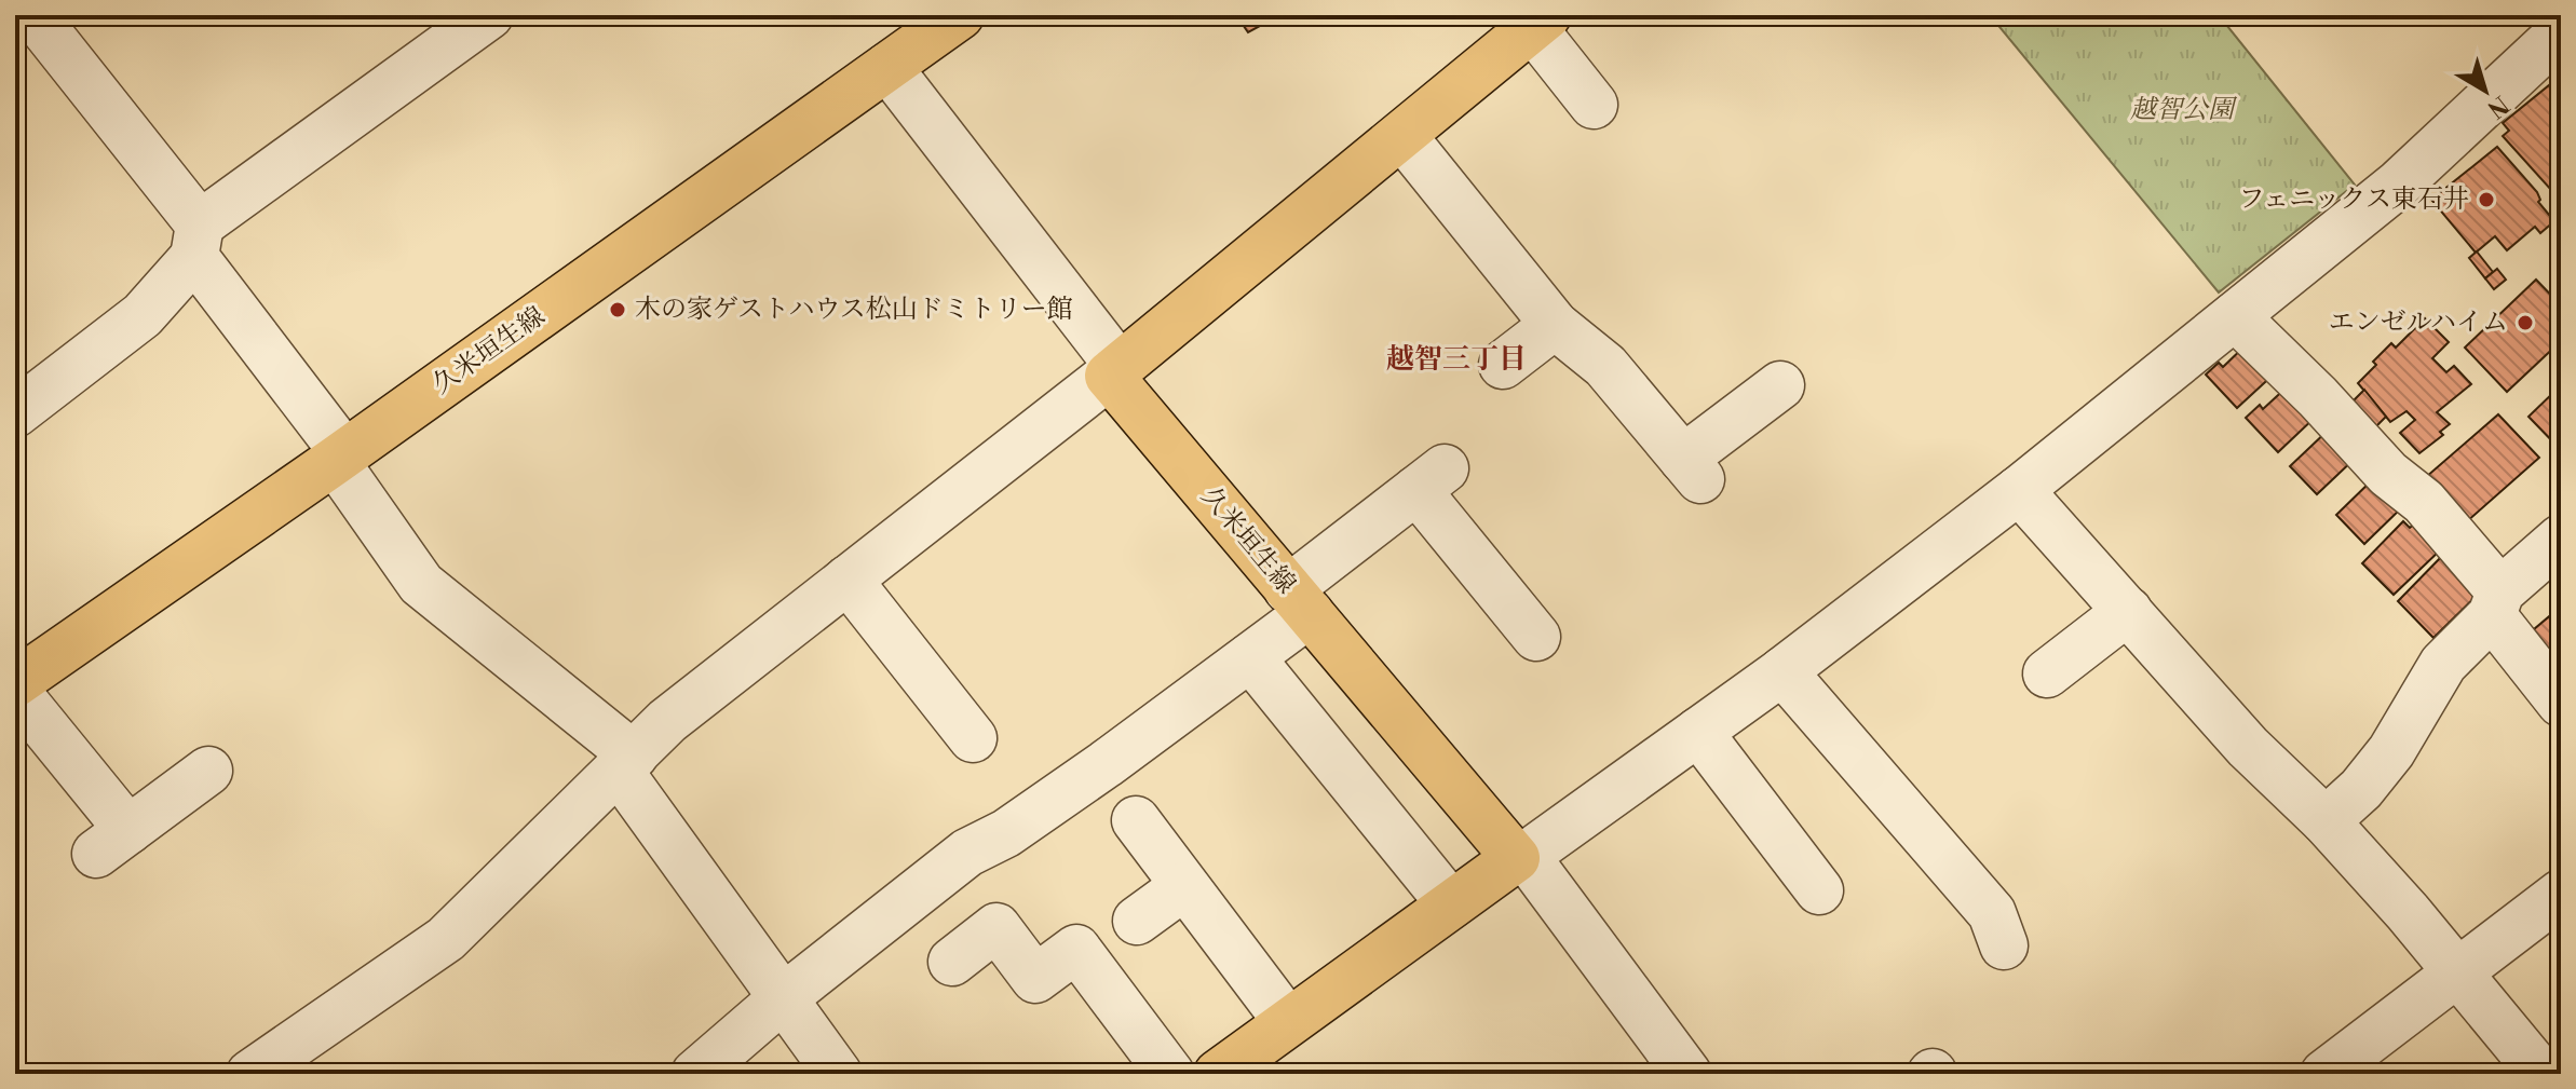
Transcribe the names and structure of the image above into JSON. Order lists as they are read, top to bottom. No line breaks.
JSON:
{"streets":{"main road":["久米垣生線"]},"districts":["越智三丁目"],"parks":["越智公園"],"places":["フェニックス東石井","木の家ゲストハウス松山ドミトリー館","エンゼルハイム"],"north":"bottom right"}
